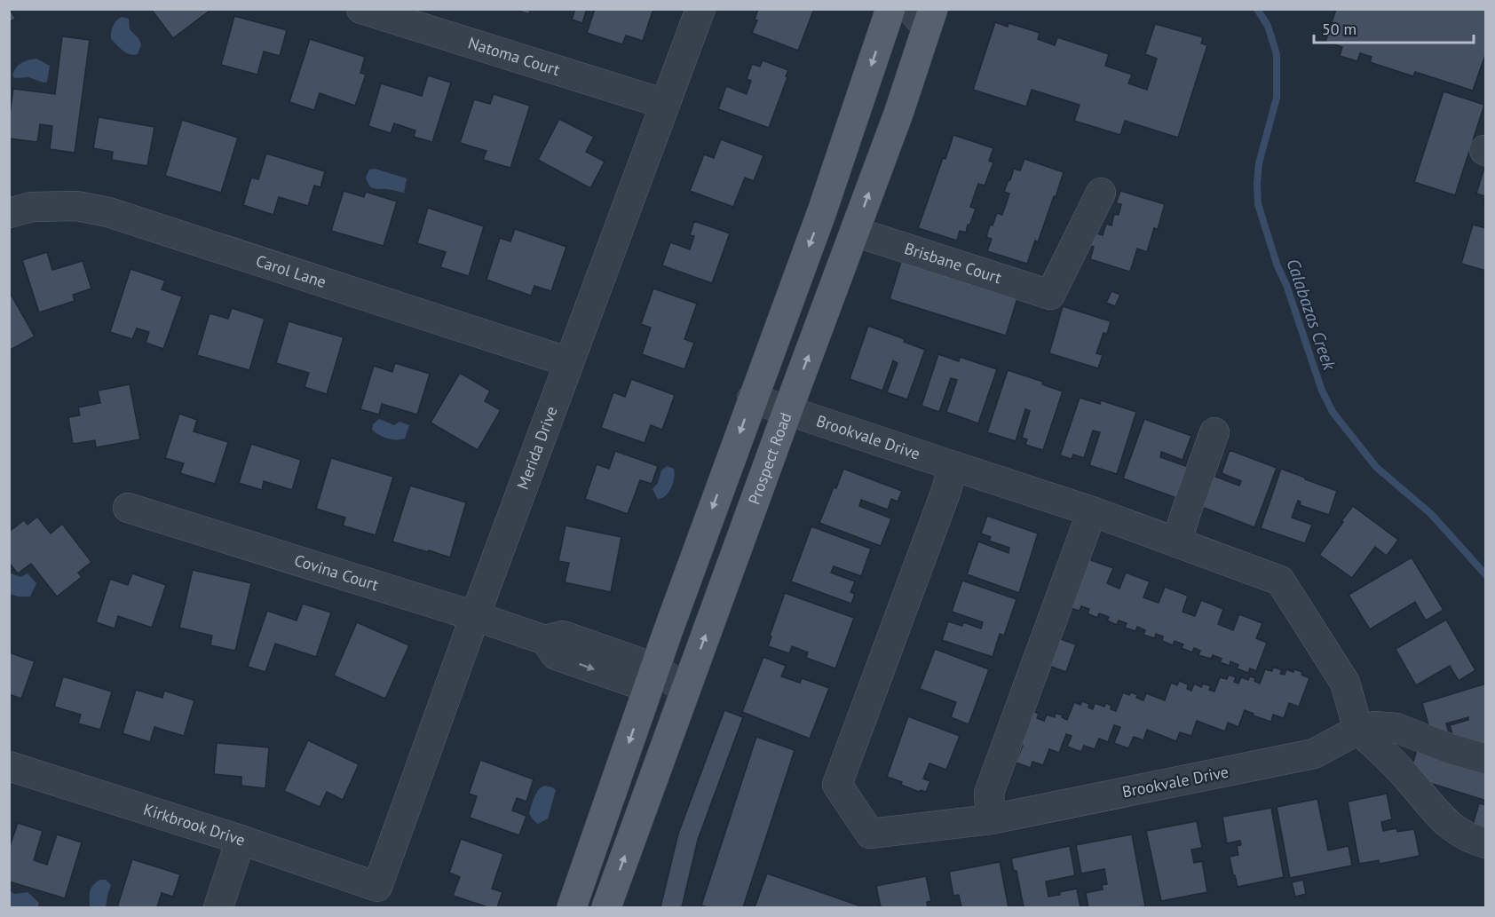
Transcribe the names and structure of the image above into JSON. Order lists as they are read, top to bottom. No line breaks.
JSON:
{"streets":{"main road":["Prospect Road"],"street":["Natoma Court","Brisbane Court","Carol Lane","Brookvale Drive","Merida Drive","Covina Court","Kirkbrook Drive"]},"crossings":[["Natoma Court","Merida Drive"],["Brisbane Court","Prospect Road"],["Carol Lane","Merida Drive"],["Brookvale Drive","Prospect Road"],["Merida Drive","Covina Court"],["Merida Drive","Kirkbrook Drive"],["Prospect Road","Covina Court"]],"water":["Calabazas Creek"],"scale_bar":"50 m"}
